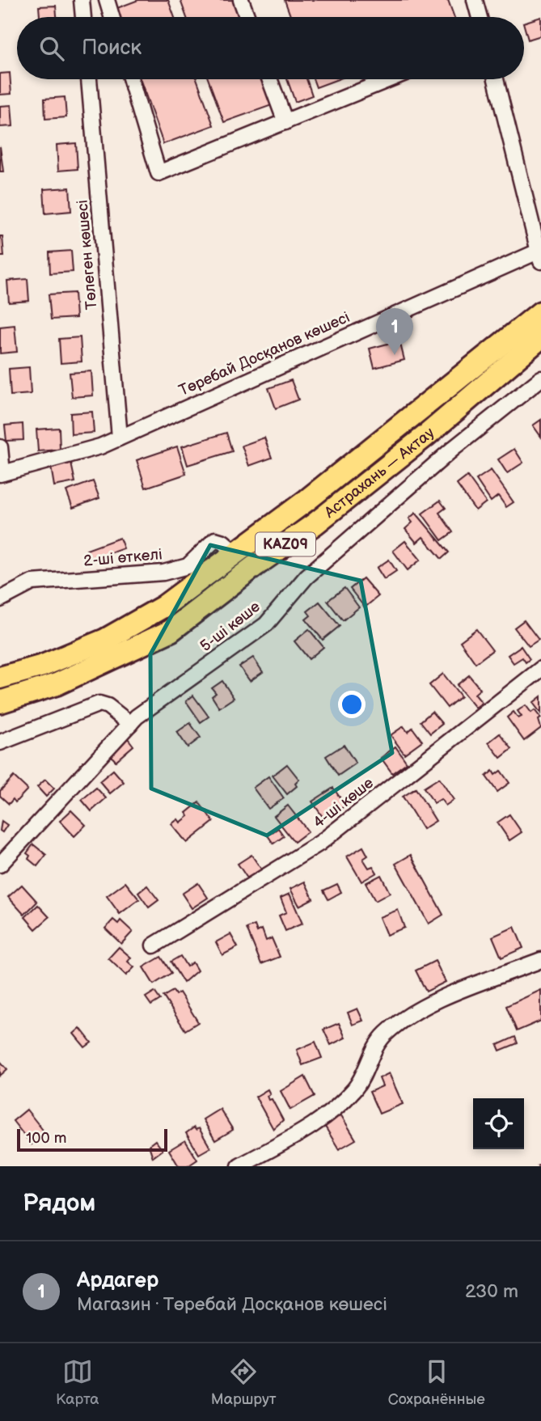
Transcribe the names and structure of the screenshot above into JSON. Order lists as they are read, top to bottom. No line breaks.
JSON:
{"streets":{"highway":["Астрахань — Актау","KAZ09"],"street":["Төлеген көшесі","Төребай Досқанов көшесі","2-ші өткелі","5-шi көше","4-шi көше"]},"crossings":[["Төлеген көшесі","Төребай Досқанов көшесі"],["Астрахань — Актау","2-ші өткелі"]],"scale_bar":"100 m","page":{"search":"Поиск","pins":"1","scale":"100 m","heading":"Рядом","list":[{"mark":"1","name":"Ардагер","note":"Магазин · Төребай Досқанов көшесі","value":"230 m"}],"nav":["Карта","Маршрут","Сохранённые"]}}
